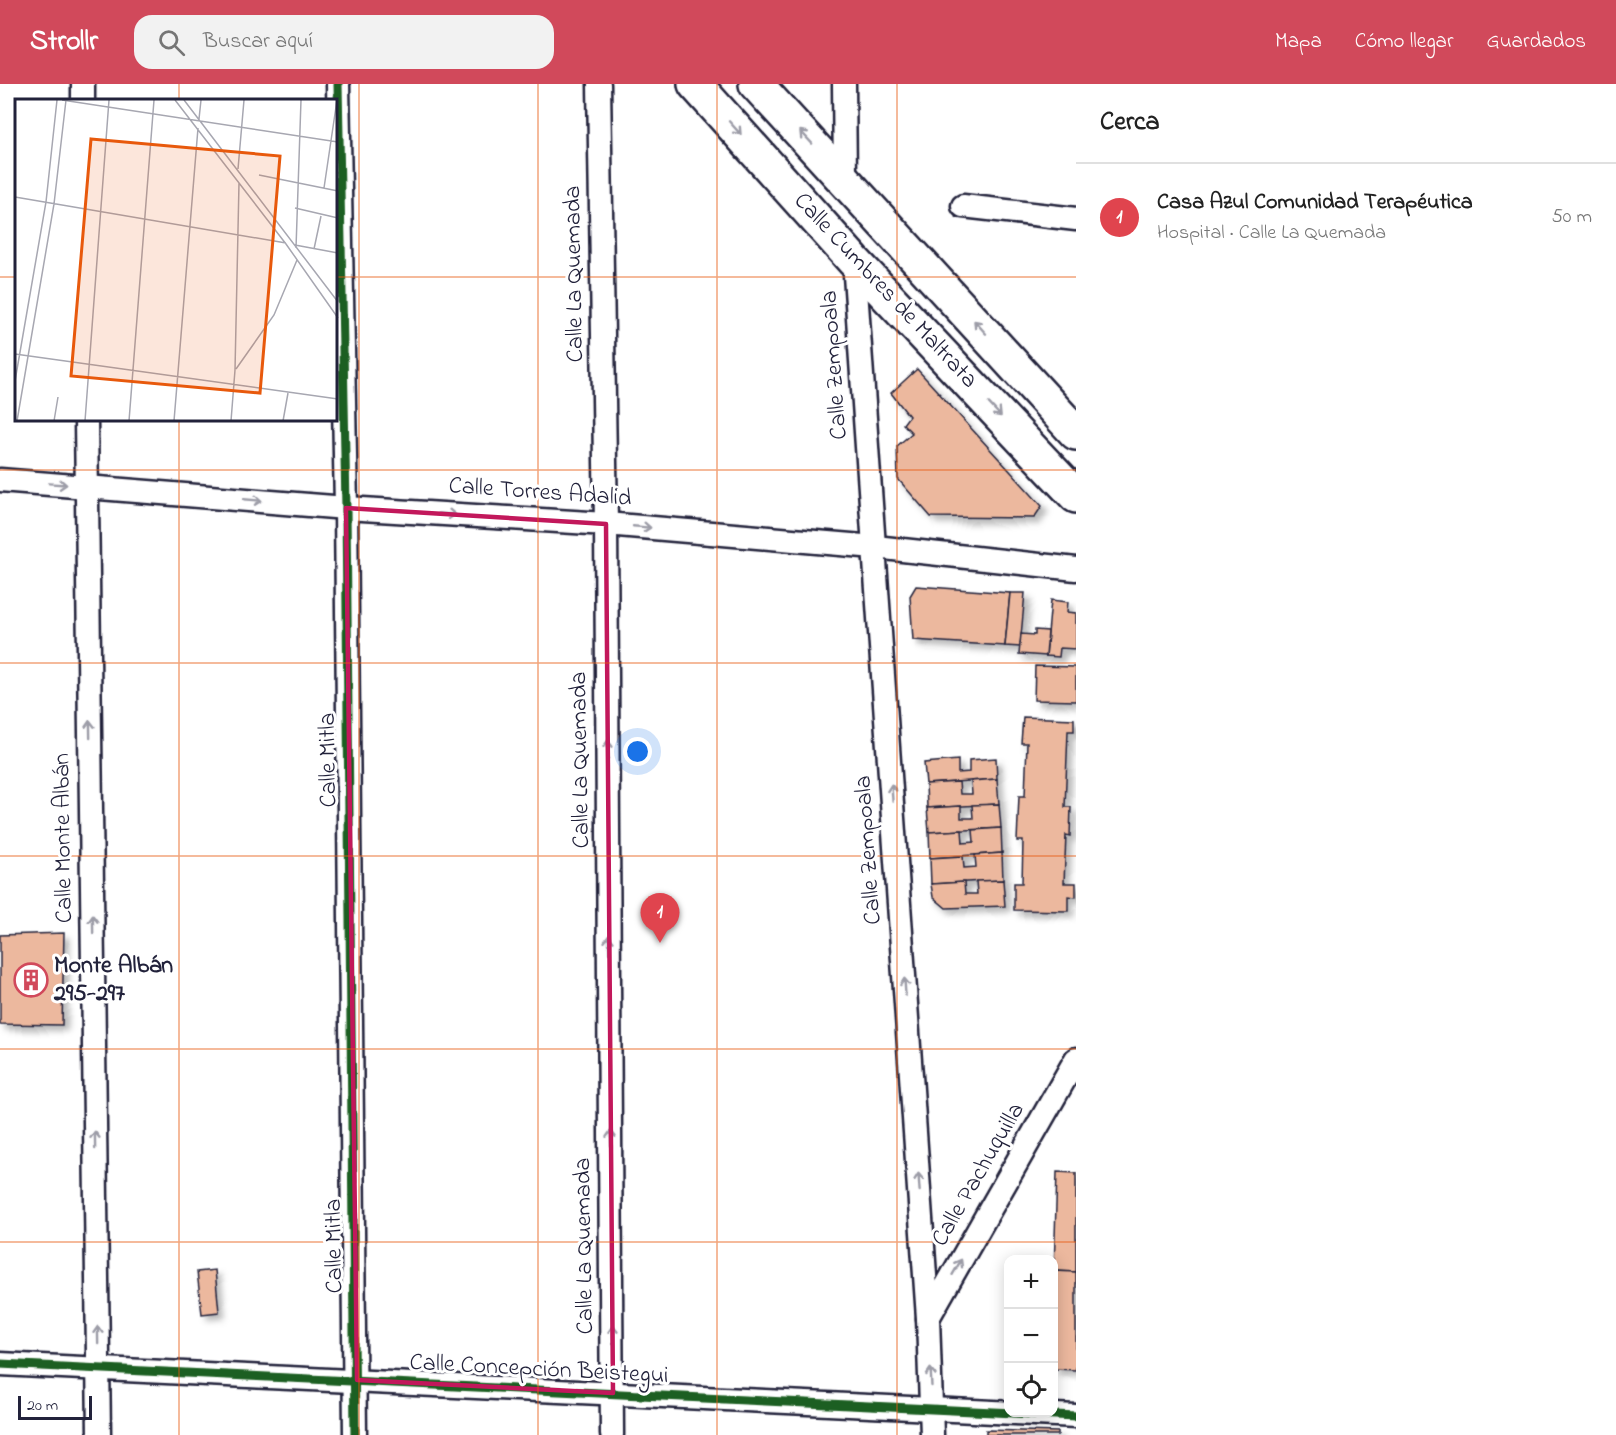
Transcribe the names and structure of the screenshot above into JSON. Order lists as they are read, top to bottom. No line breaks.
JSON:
{"streets":{"main road":["Calle Cumbres de Maltrata"],"street":["Calle La Quemada","Calle Zempoala","Calle Torres Adalid","Calle Mitla","Calle Monte Albán","Calle Pachuquilla","Calle Concepción Beistegui"]},"crossings":[["Calle La Quemada","Calle Torres Adalid"],["Calle La Quemada","Calle Concepción Beistegui"],["Calle Cumbres de Maltrata","Calle Zempoala"],["Calle Zempoala","Calle Torres Adalid"],["Calle Zempoala","Calle Pachuquilla"],["Calle Zempoala","Calle Concepción Beistegui"],["Calle Torres Adalid","Calle Mitla"],["Calle Torres Adalid","Calle Monte Albán"],["Calle Mitla","Calle Concepción Beistegui"],["Calle Monte Albán","Calle Concepción Beistegui"]],"one_way":["Calle La Quemada","Calle Zempoala","Calle Torres Adalid","Calle Monte Albán","Calle Pachuquilla"],"places":{"building":["Monte Albán 295-297"]},"scale_bar":"20 m","page":{"header":"Strollr","search":"Buscar aquí","nav":["Mapa","Cómo llegar","Guardados"],"heading":"Cerca","list":[{"mark":"1","name":"Casa Azul Comunidad Terapéutica","note":"Hospital · Calle La Quemada","value":"50 m"}],"pins":"1","map_buttons":["+","−"],"scale":"20 m"}}
